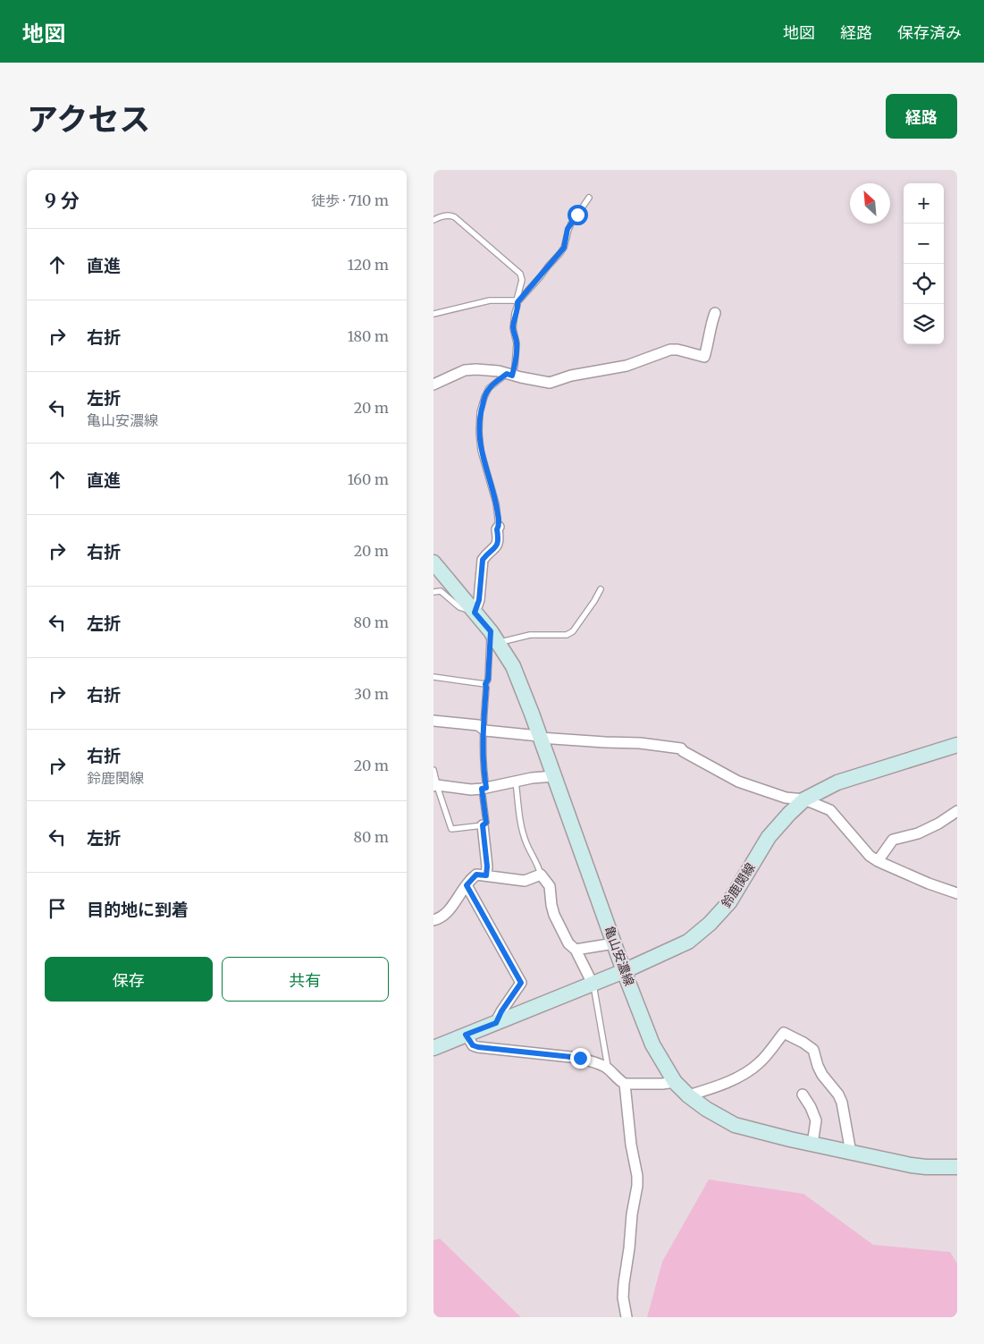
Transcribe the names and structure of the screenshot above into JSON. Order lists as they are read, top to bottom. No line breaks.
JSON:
{"streets":{"main road":["鈴鹿関線","亀山安濃線"]},"crossings":[["鈴鹿関線","亀山安濃線"]],"north":"top left","page":{"header":"地図","nav":["地図","経路","保存済み"],"title":"アクセス","buttons":["経路",["保存","共有"]],"heading":["9 分","徒歩 · 710 m"],"map_buttons":["+","−"],"list":[["直進","120 m"],["右折","180 m"],["左折","亀山安濃線","20 m"],["直進","160 m"],["右折","20 m"],["左折","80 m"],["右折","30 m"],["右折","鈴鹿関線","20 m"],["左折","80 m"],"目的地に到着"]}}
